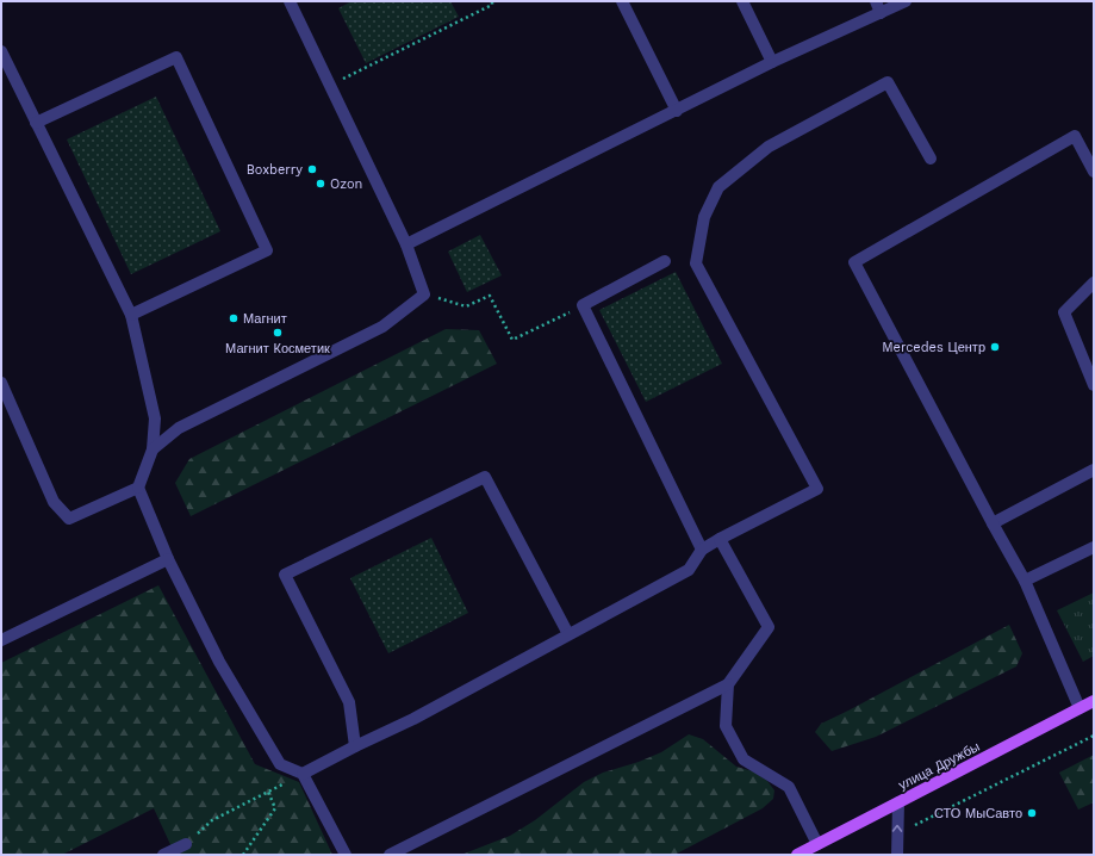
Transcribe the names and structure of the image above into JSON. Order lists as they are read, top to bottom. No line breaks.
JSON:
{"streets":{"main road":["улица Дружбы"]},"places":["Boxberry","Ozon","Магнит","Магнит Косметик","Mercedes Центр","СТО МыСавто"]}
